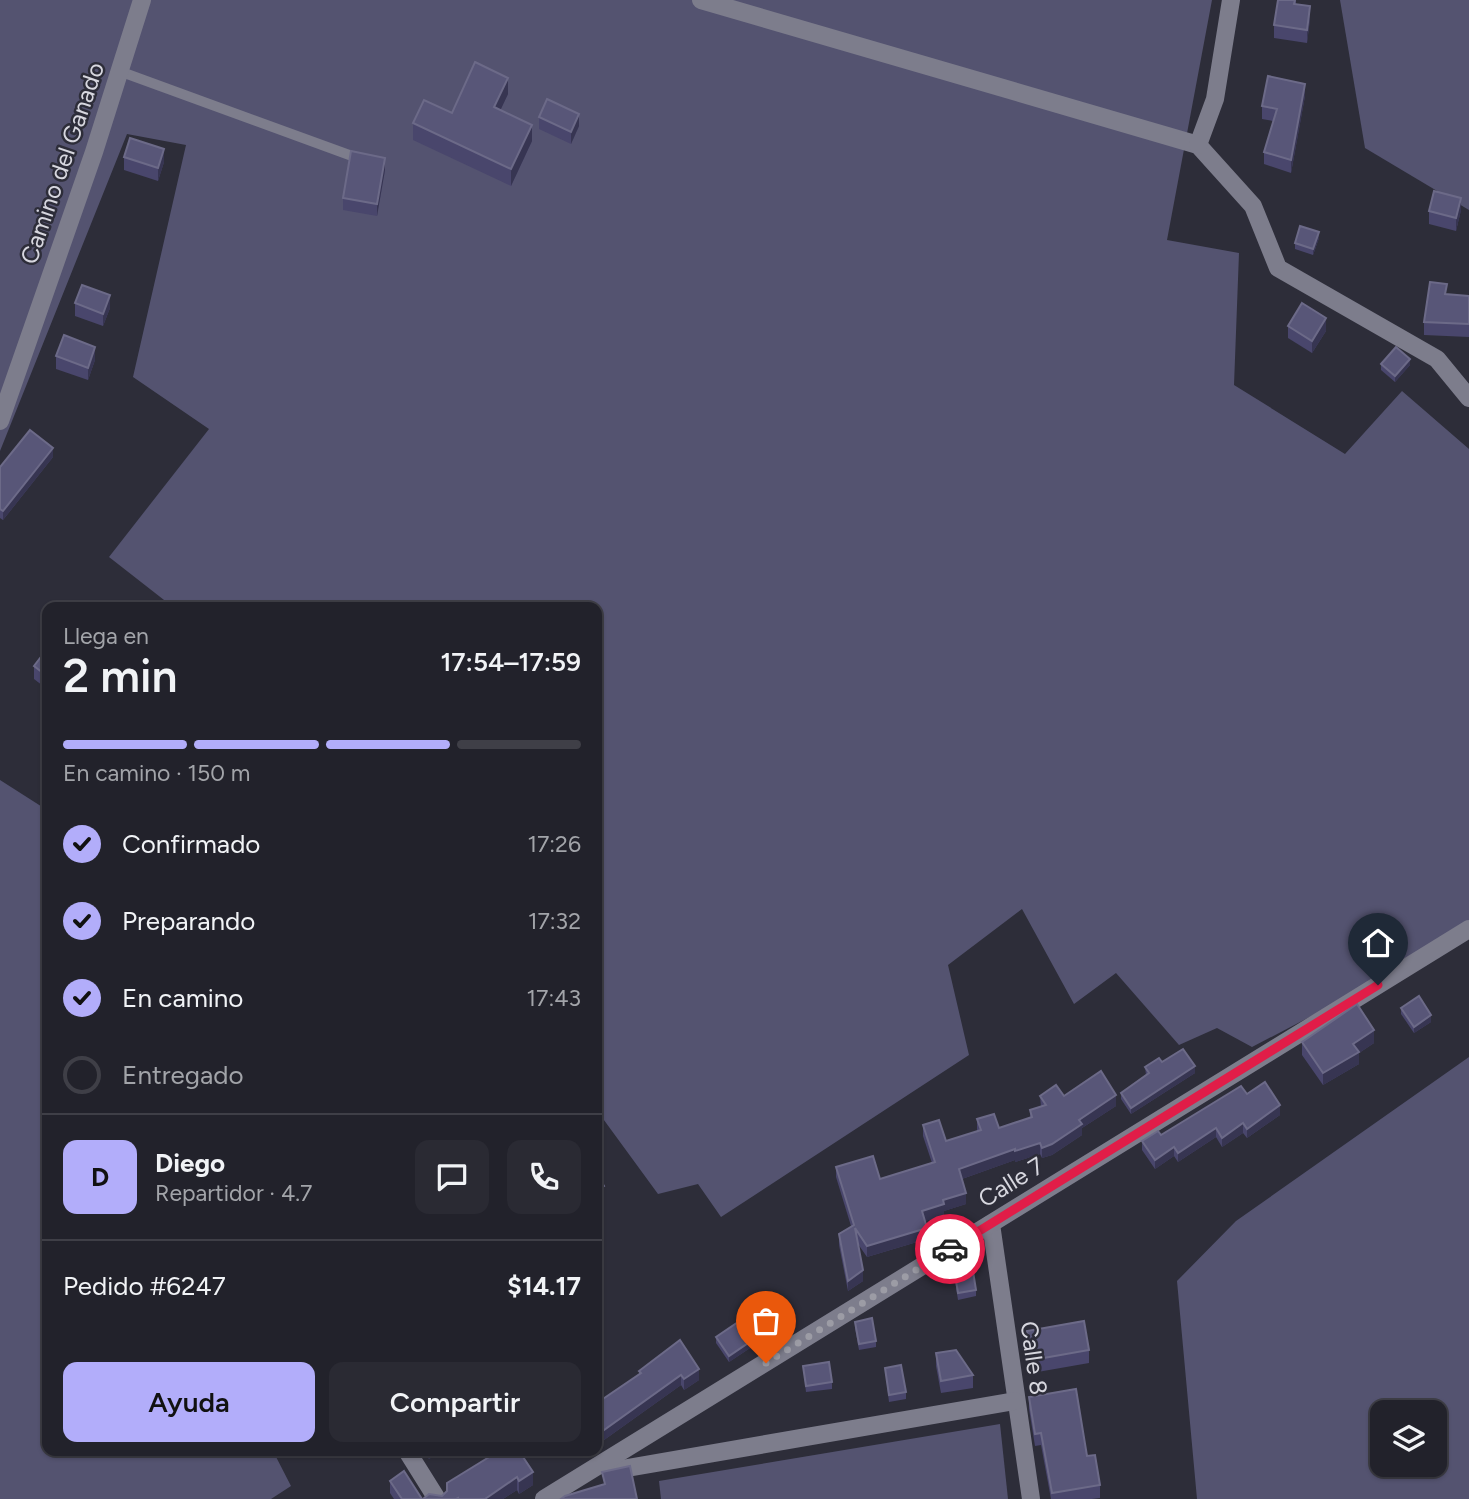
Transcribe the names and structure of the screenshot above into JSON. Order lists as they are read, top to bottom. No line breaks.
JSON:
{"streets":{"street":["Camino del Ganado","Calle 7","Calle 8"]},"crossings":[["Calle 7","Calle 8"]],"page":{"heading":["2 min","Llega en","17:54–17:59"],"panel":["Diego","Repartidor · 4.7","Pedido #6247","$14.17"],"bar":"En camino · 150 m","list":[["Confirmado","17:26"],["Preparando","17:32"],["En camino","17:43"],"Entregado"],"round":"D","buttons":["Ayuda","Compartir"]}}
